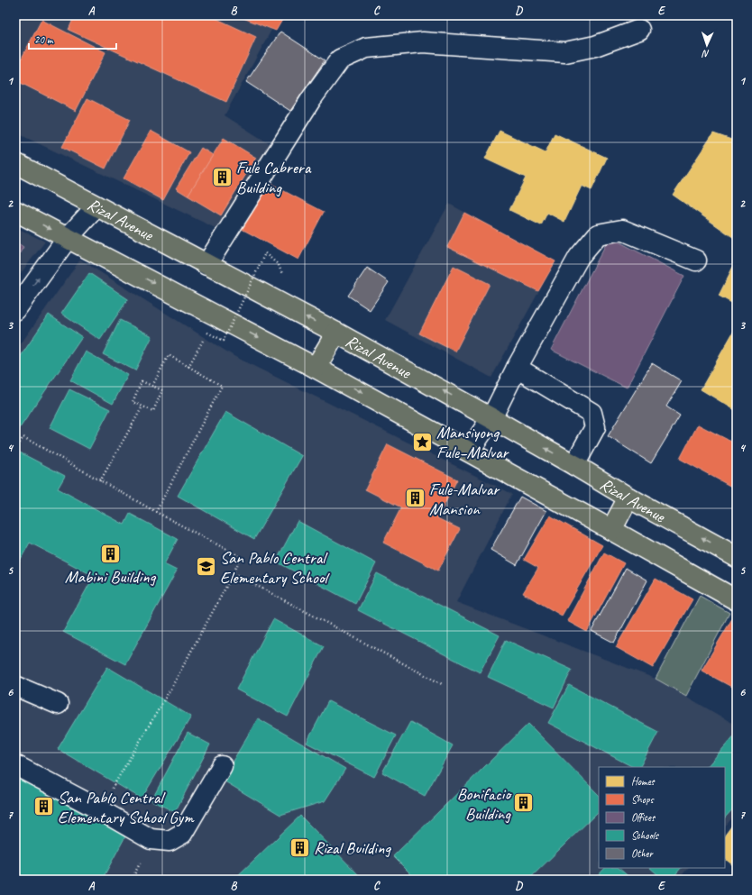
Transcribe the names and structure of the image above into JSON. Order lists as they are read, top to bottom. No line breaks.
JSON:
{"streets":{"main road":["Rizal Avenue"]},"places":{"building":["Fule Cabrera Building","Fule-Malvar Mansion","Mabini Building","Bonifacio Building","San Pablo Central Elementary School Gym","Rizal Building"],"place":["Mansiyong Fule–Malvar"],"school or university":["San Pablo Central Elementary School"]},"legend":["Homes","Shops","Offices","Schools","Other"],"scale_bar":"20 m","north":"bottom","grid":{"columns":["A","B","C","D","E"],"rows":["1","2","3","4","5","6","7"]}}
